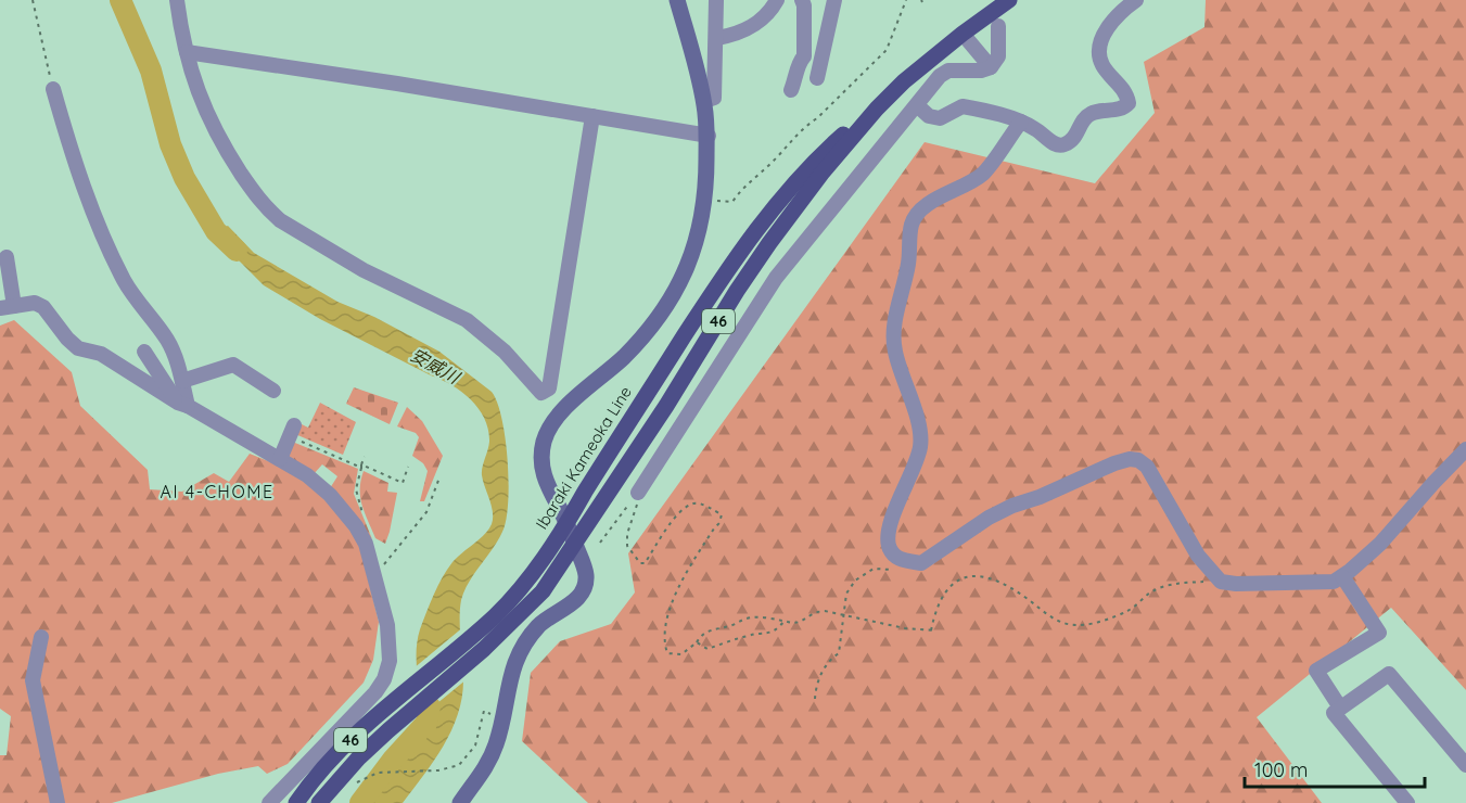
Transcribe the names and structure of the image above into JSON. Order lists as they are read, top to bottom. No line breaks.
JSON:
{"streets":{"main road":["46","Ibaraki Kameoka Line"]},"districts":["AI 4-CHOME"],"water":["安威川"],"scale_bar":"100 m"}
